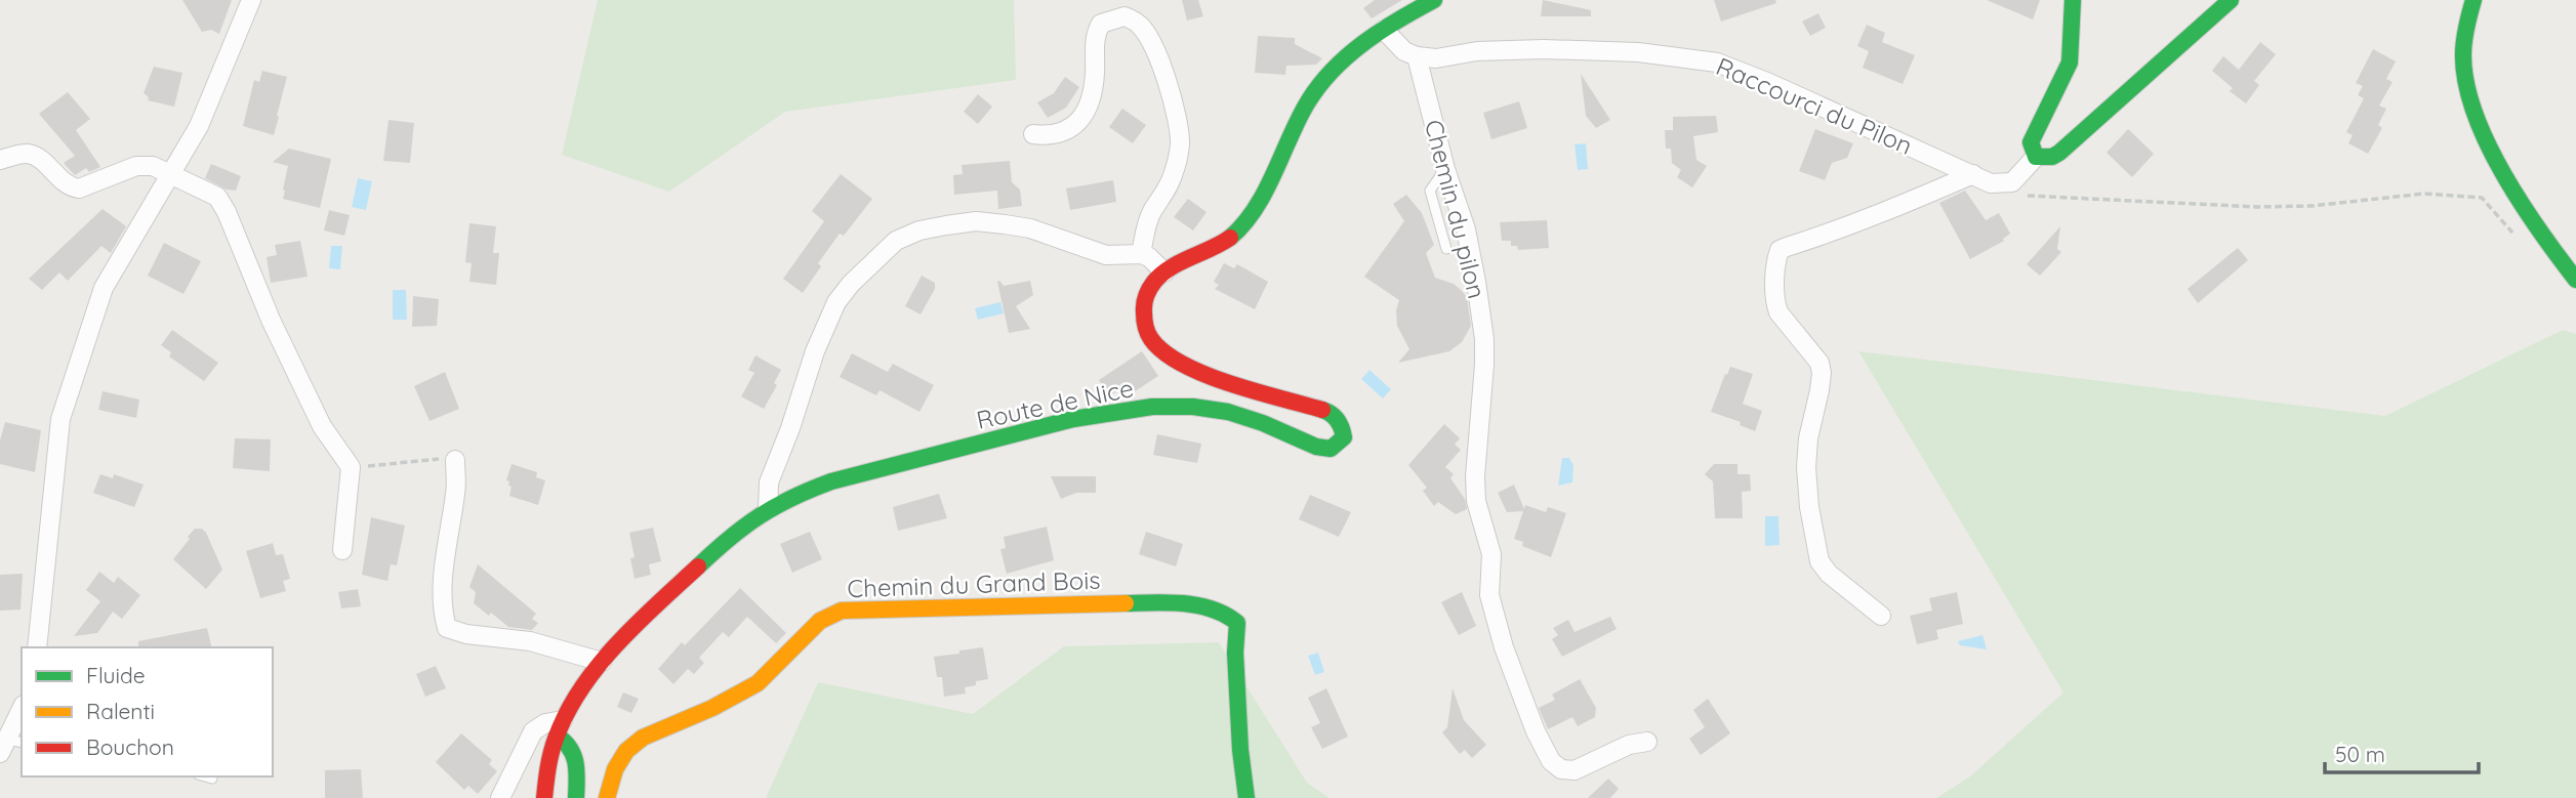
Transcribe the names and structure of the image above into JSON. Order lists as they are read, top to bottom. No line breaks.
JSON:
{"streets":{"street":["Raccourci du Pilon","Chemin du pilon","Route de Nice","Chemin du Grand Bois"]},"crossings":[["Raccourci du Pilon","Chemin du pilon"]],"legend":["Fluide","Ralenti","Bouchon"],"scale_bar":"50 m"}
